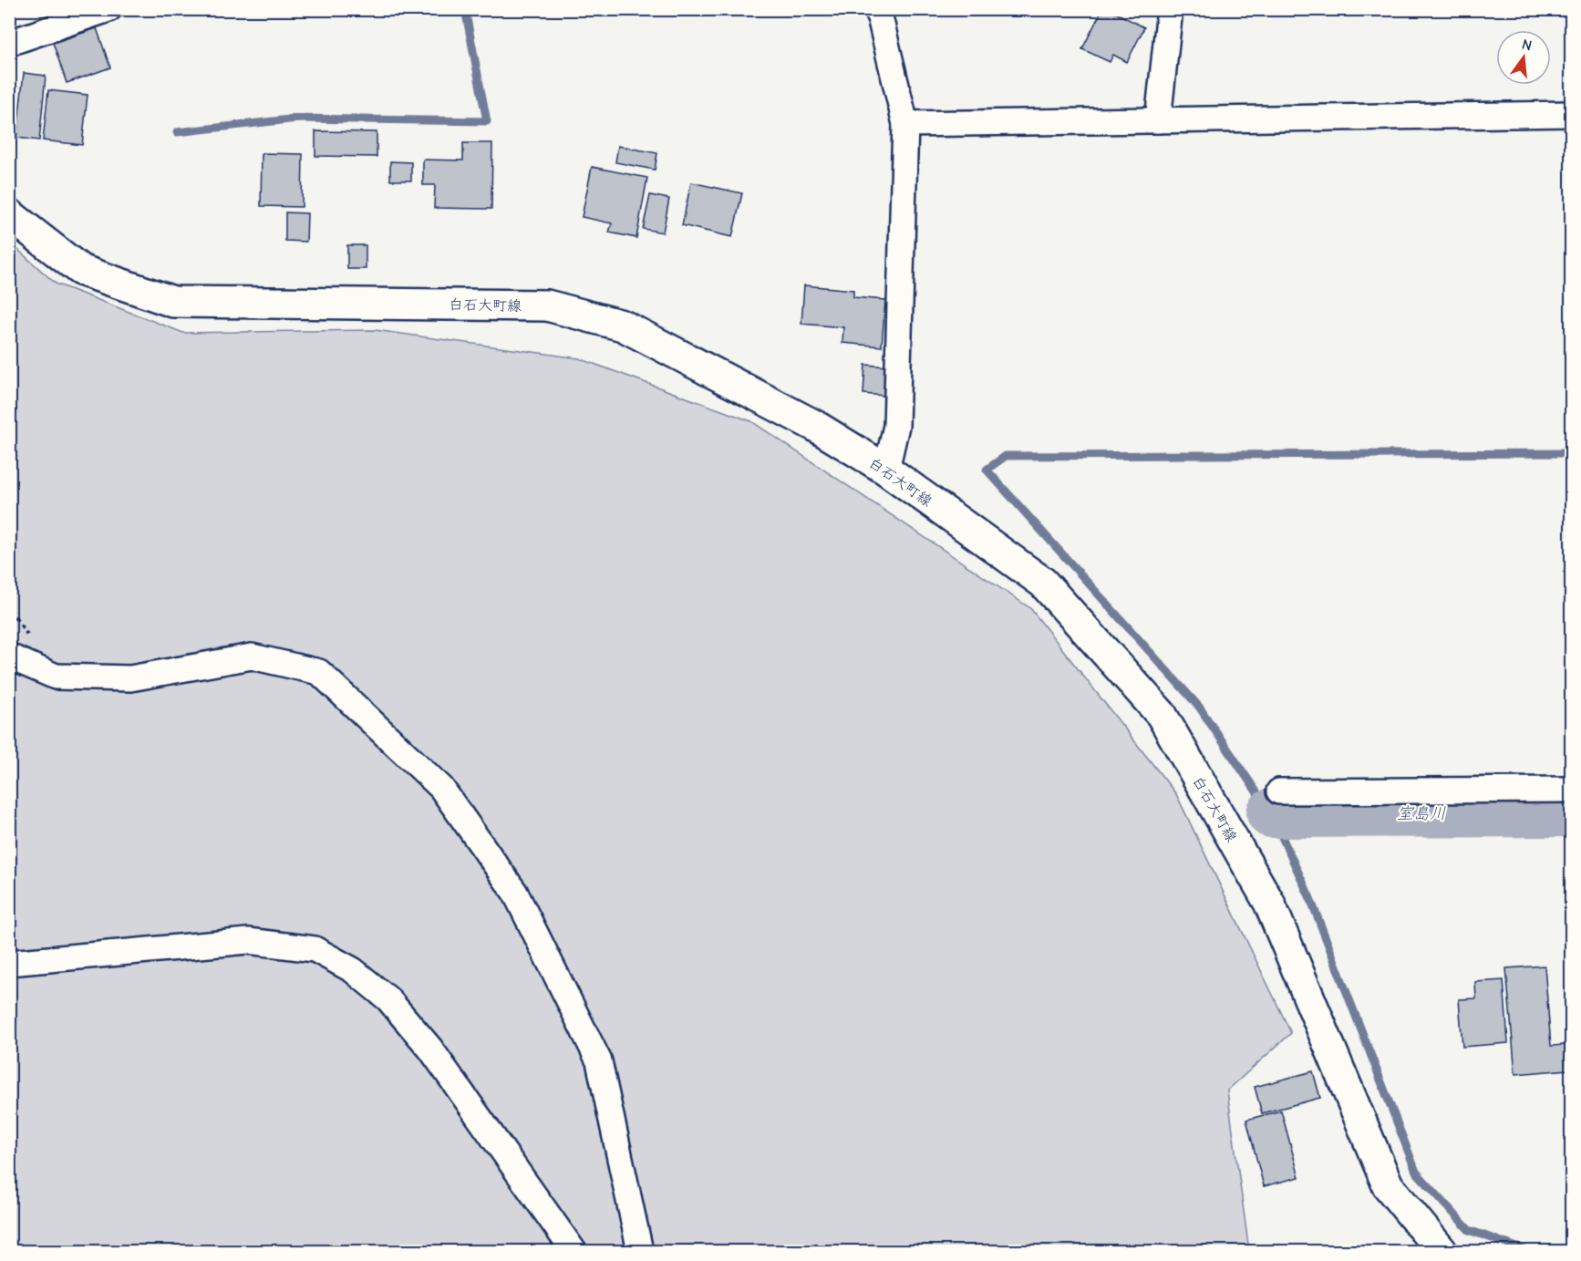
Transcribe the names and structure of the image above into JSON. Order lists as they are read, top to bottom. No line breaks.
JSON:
{"streets":{"main road":["白石大町線"]},"water":["室島川"],"north":"top"}
